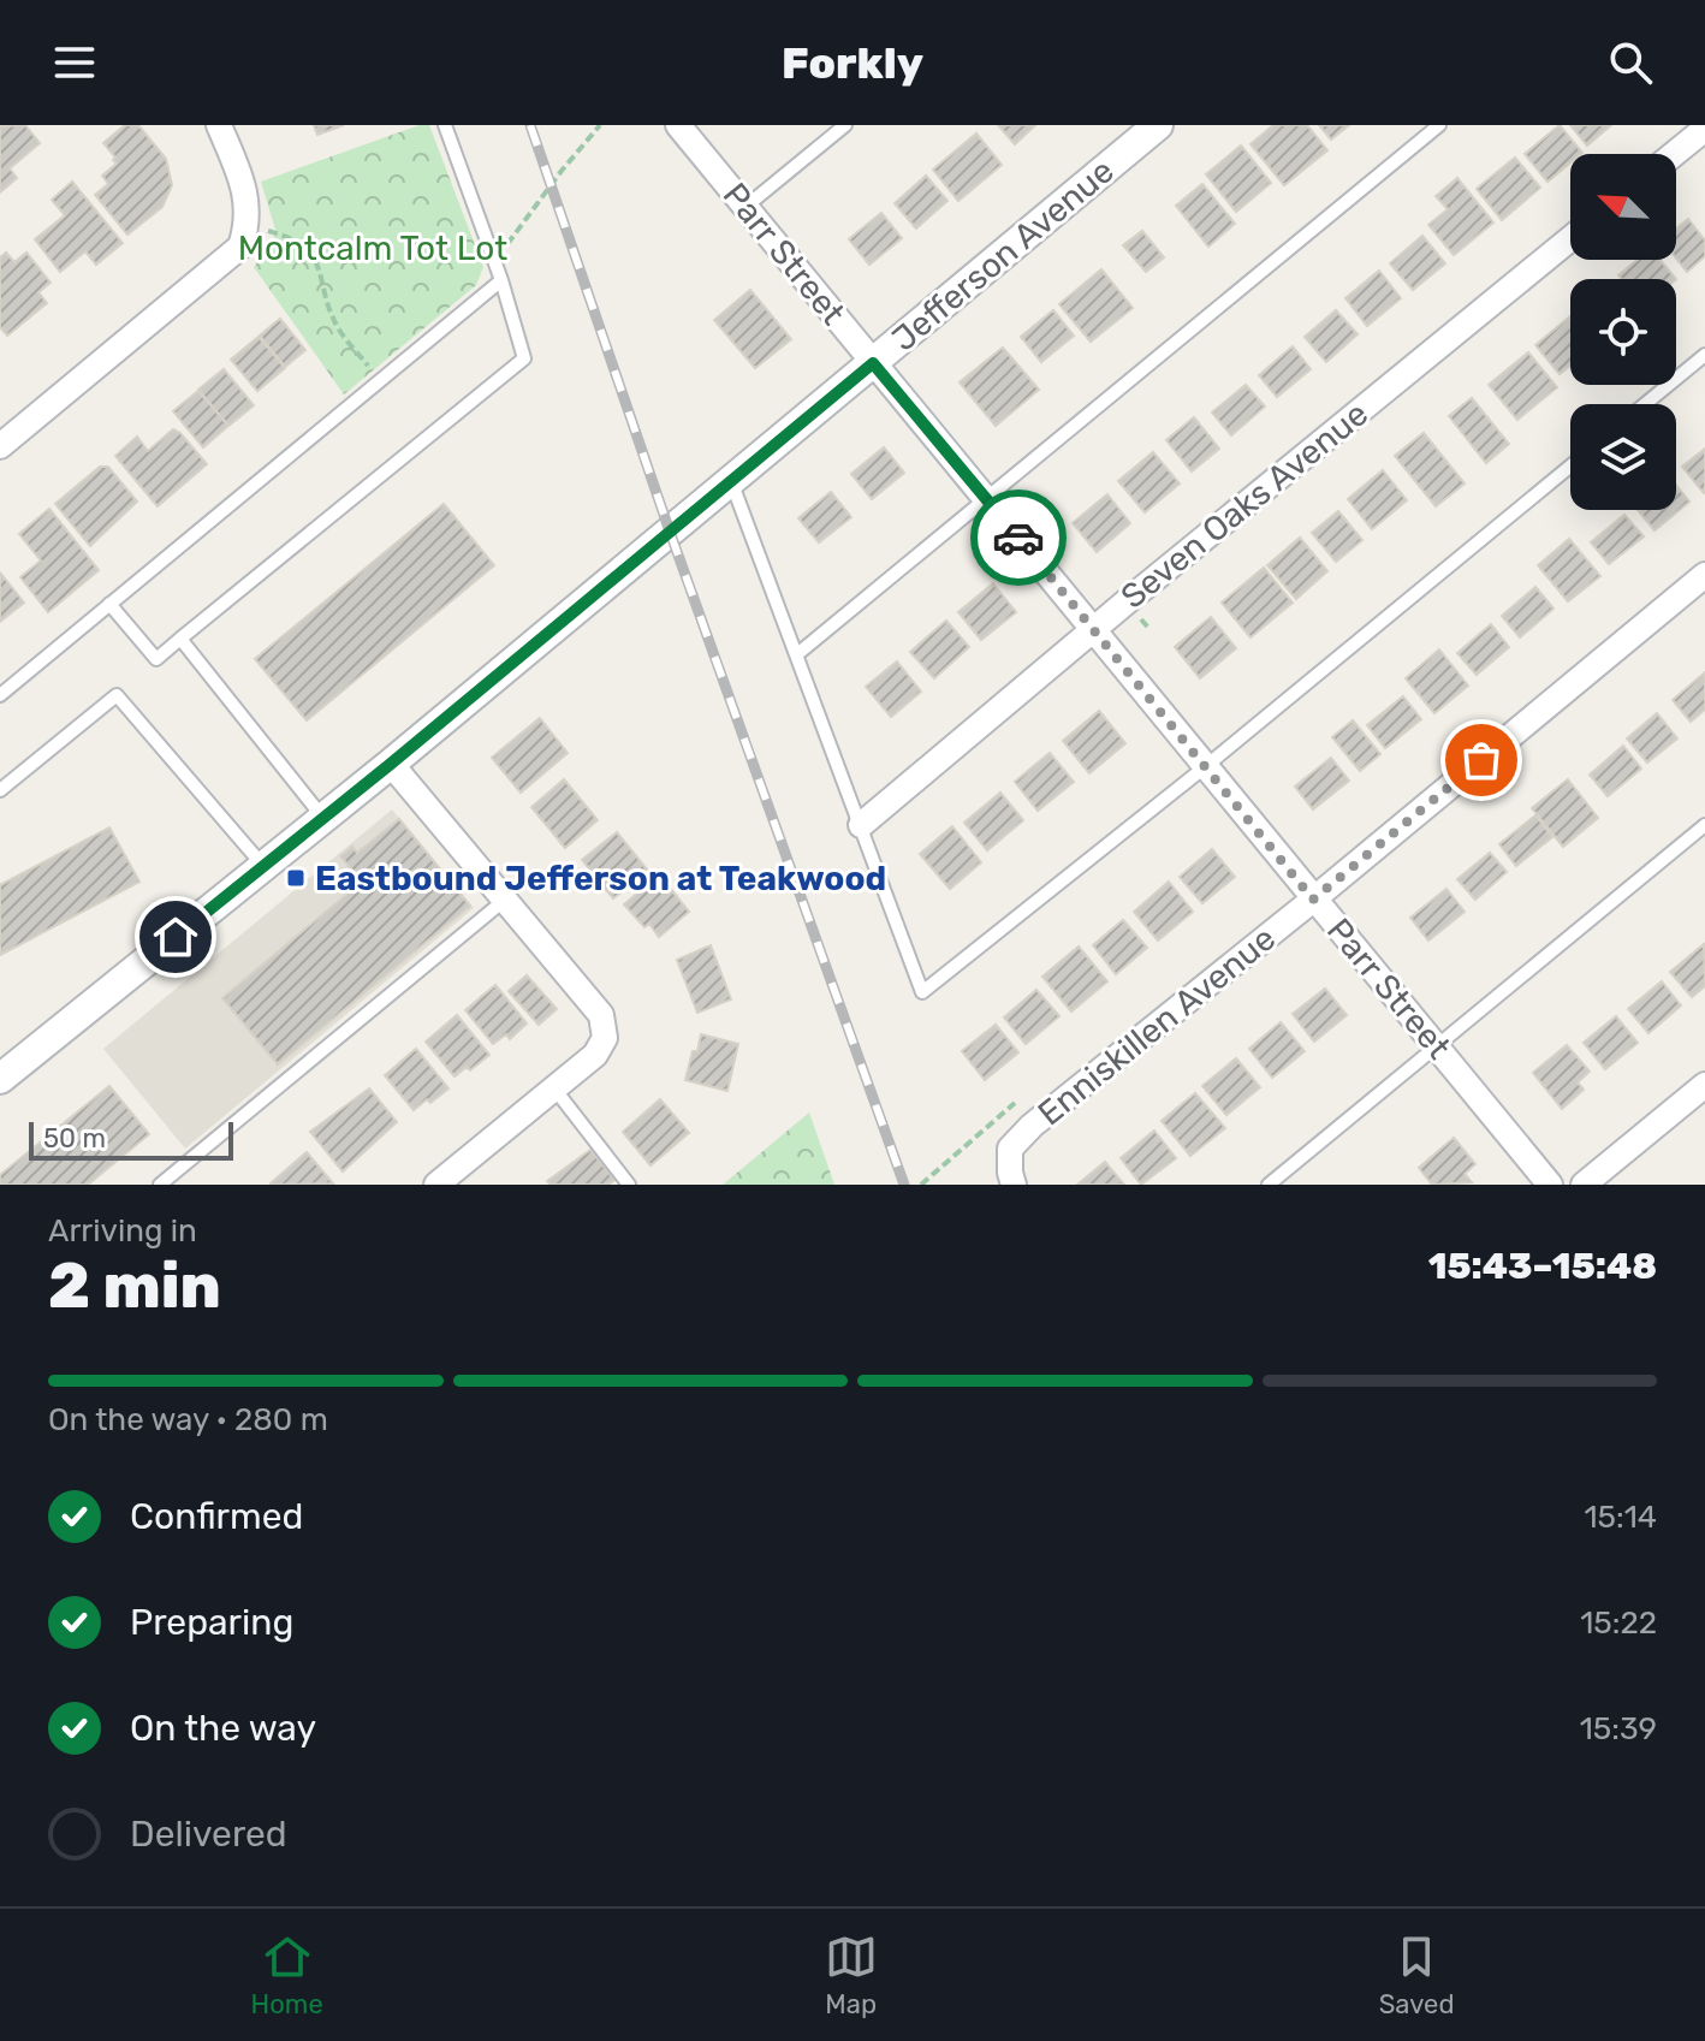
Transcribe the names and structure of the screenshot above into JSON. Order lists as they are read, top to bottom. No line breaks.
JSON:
{"streets":{"street":["Parr Street","Jefferson Avenue","Seven Oaks Avenue","Enniskillen Avenue"]},"crossings":[["Parr Street","Jefferson Avenue"],["Parr Street","Seven Oaks Avenue"],["Parr Street","Enniskillen Avenue"]],"parks":["Montcalm Tot Lot"],"places":{"transit":["Eastbound Jefferson at Teakwood"]},"scale_bar":"50 m","north":"top left","page":{"header":"Forkly","scale":"50 m","heading":["2 min","Arriving in","15:43–15:48"],"bar":"On the way · 280 m","list":[["Confirmed","15:14"],["Preparing","15:22"],["On the way","15:39"],"Delivered"],"tabs":["Home","Map","Saved"]}}
